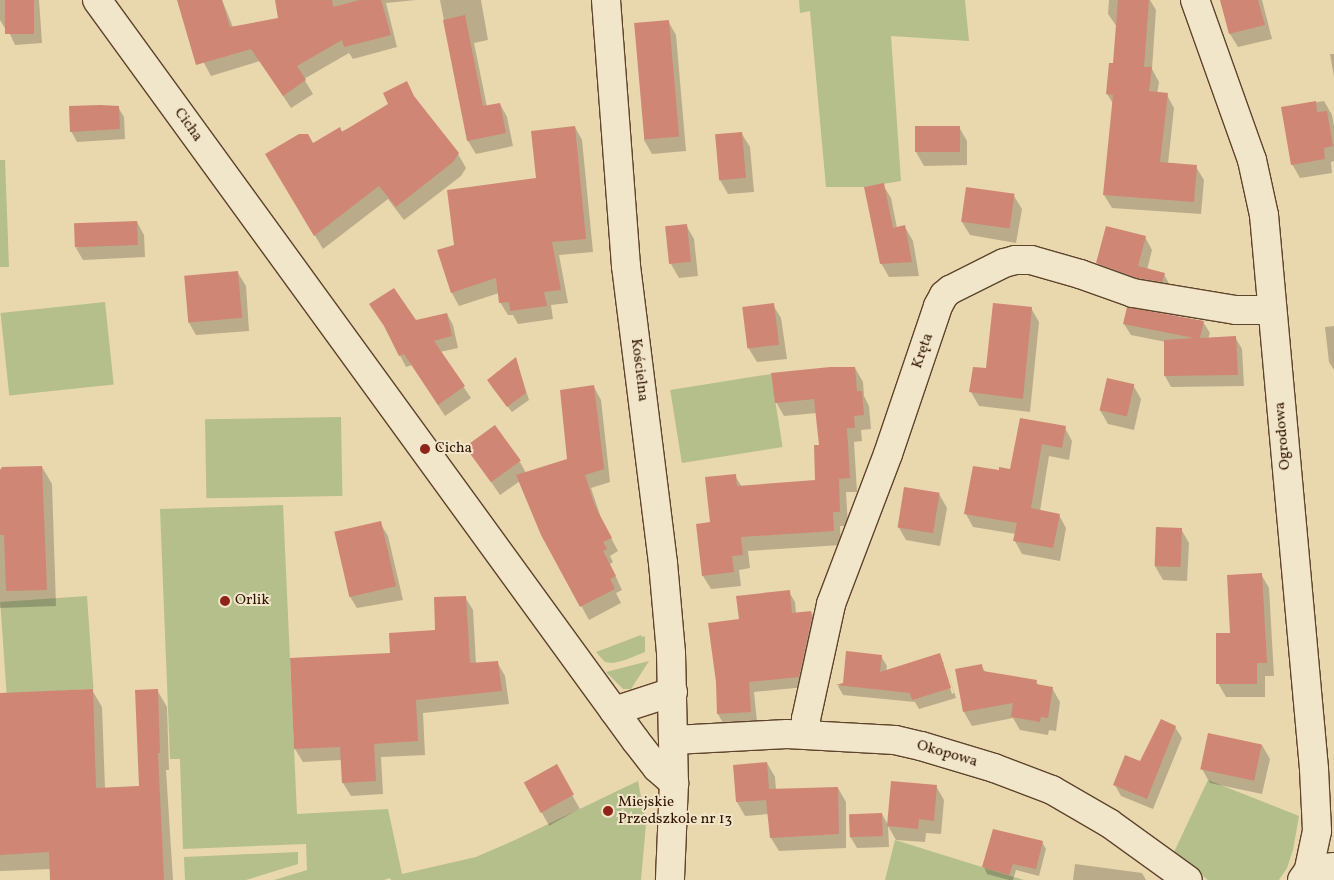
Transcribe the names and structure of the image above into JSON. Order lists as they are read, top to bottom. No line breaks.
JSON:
{"streets":{"street":["Cicha","Kręta","Kościelna","Ogrodowa","Okopowa"]},"crossings":[["Cicha","Kościelna"],["Kręta","Ogrodowa"],["Kręta","Okopowa"],["Kościelna","Okopowa"]],"places":["Cicha","Orlik","Miejskie Przedszkole nr 13"]}
